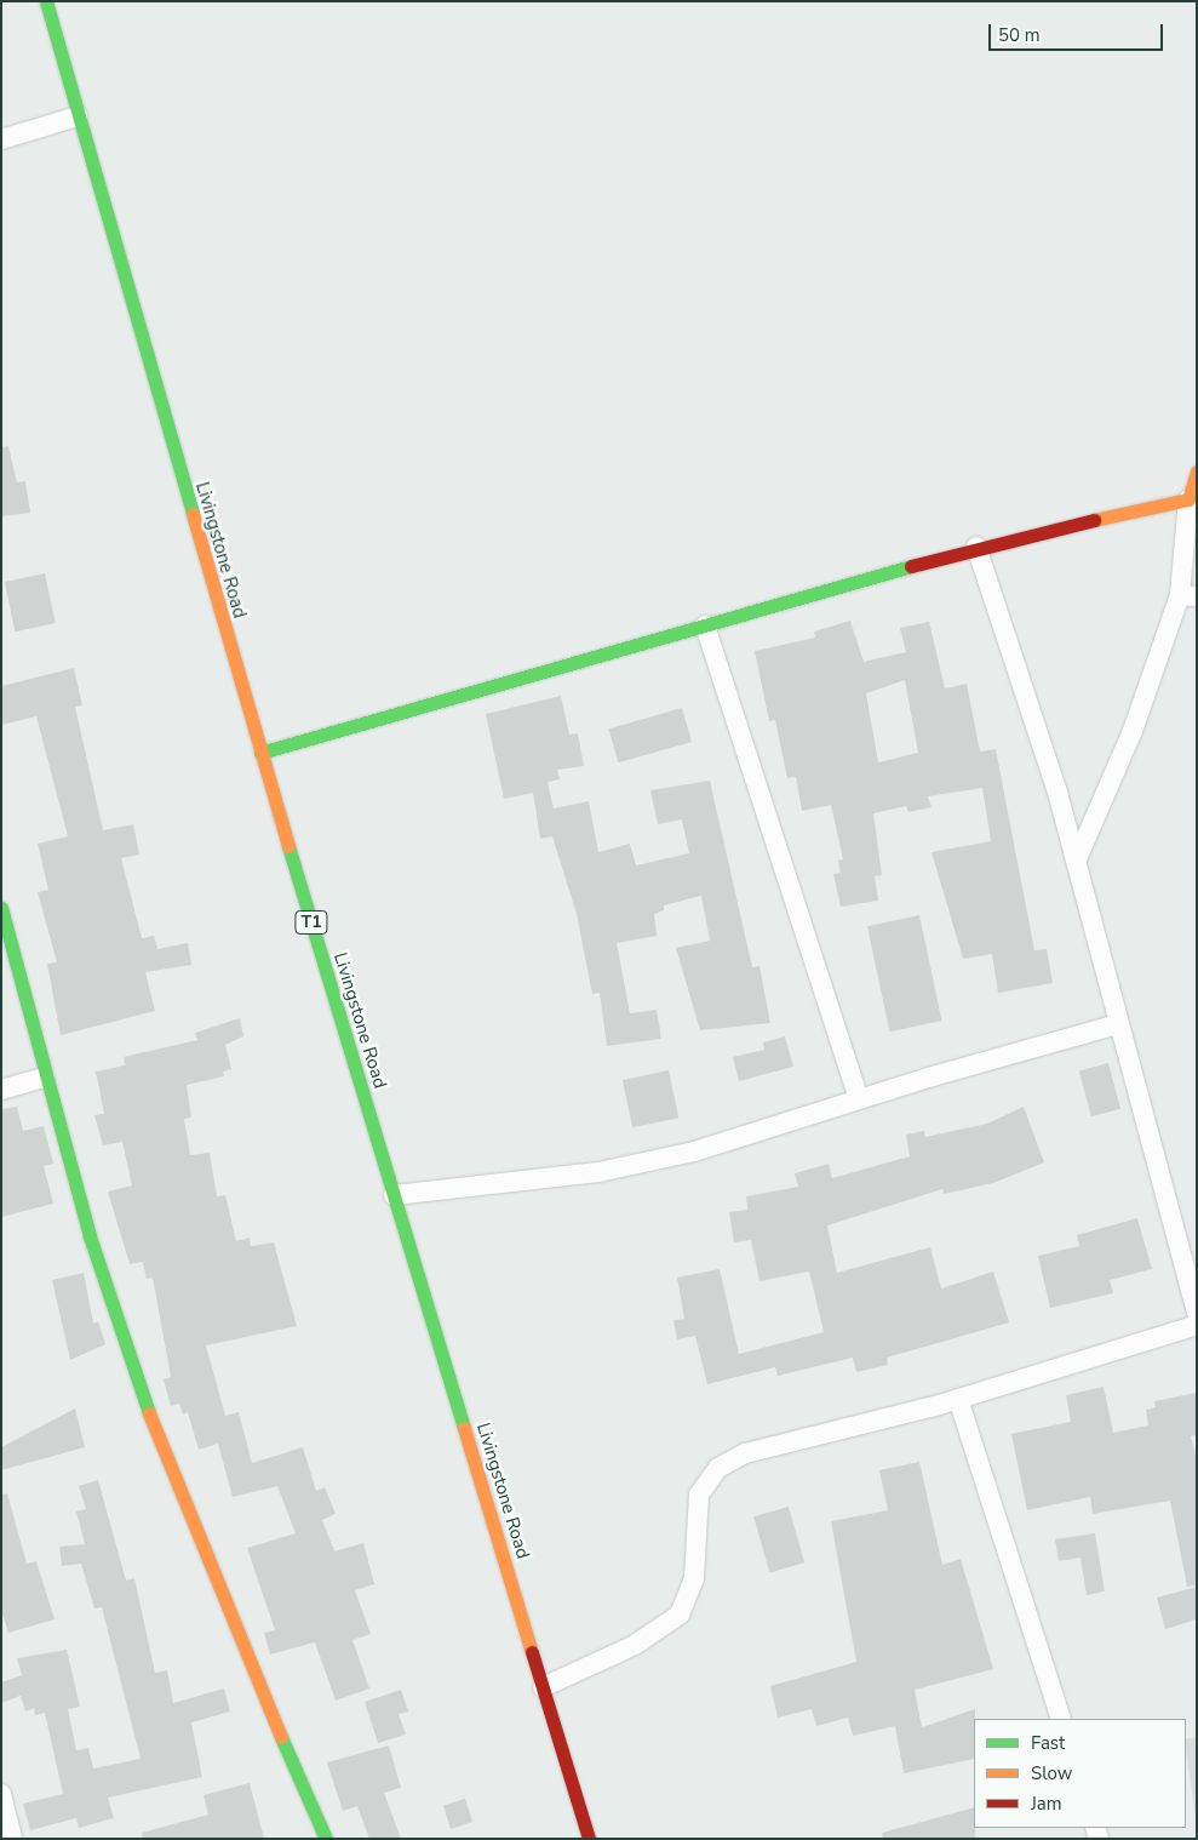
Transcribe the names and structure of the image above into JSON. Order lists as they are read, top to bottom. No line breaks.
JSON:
{"streets":{"main road":["Livingstone Road","T1"]},"legend":["Fast","Slow","Jam"],"scale_bar":"50 m"}
